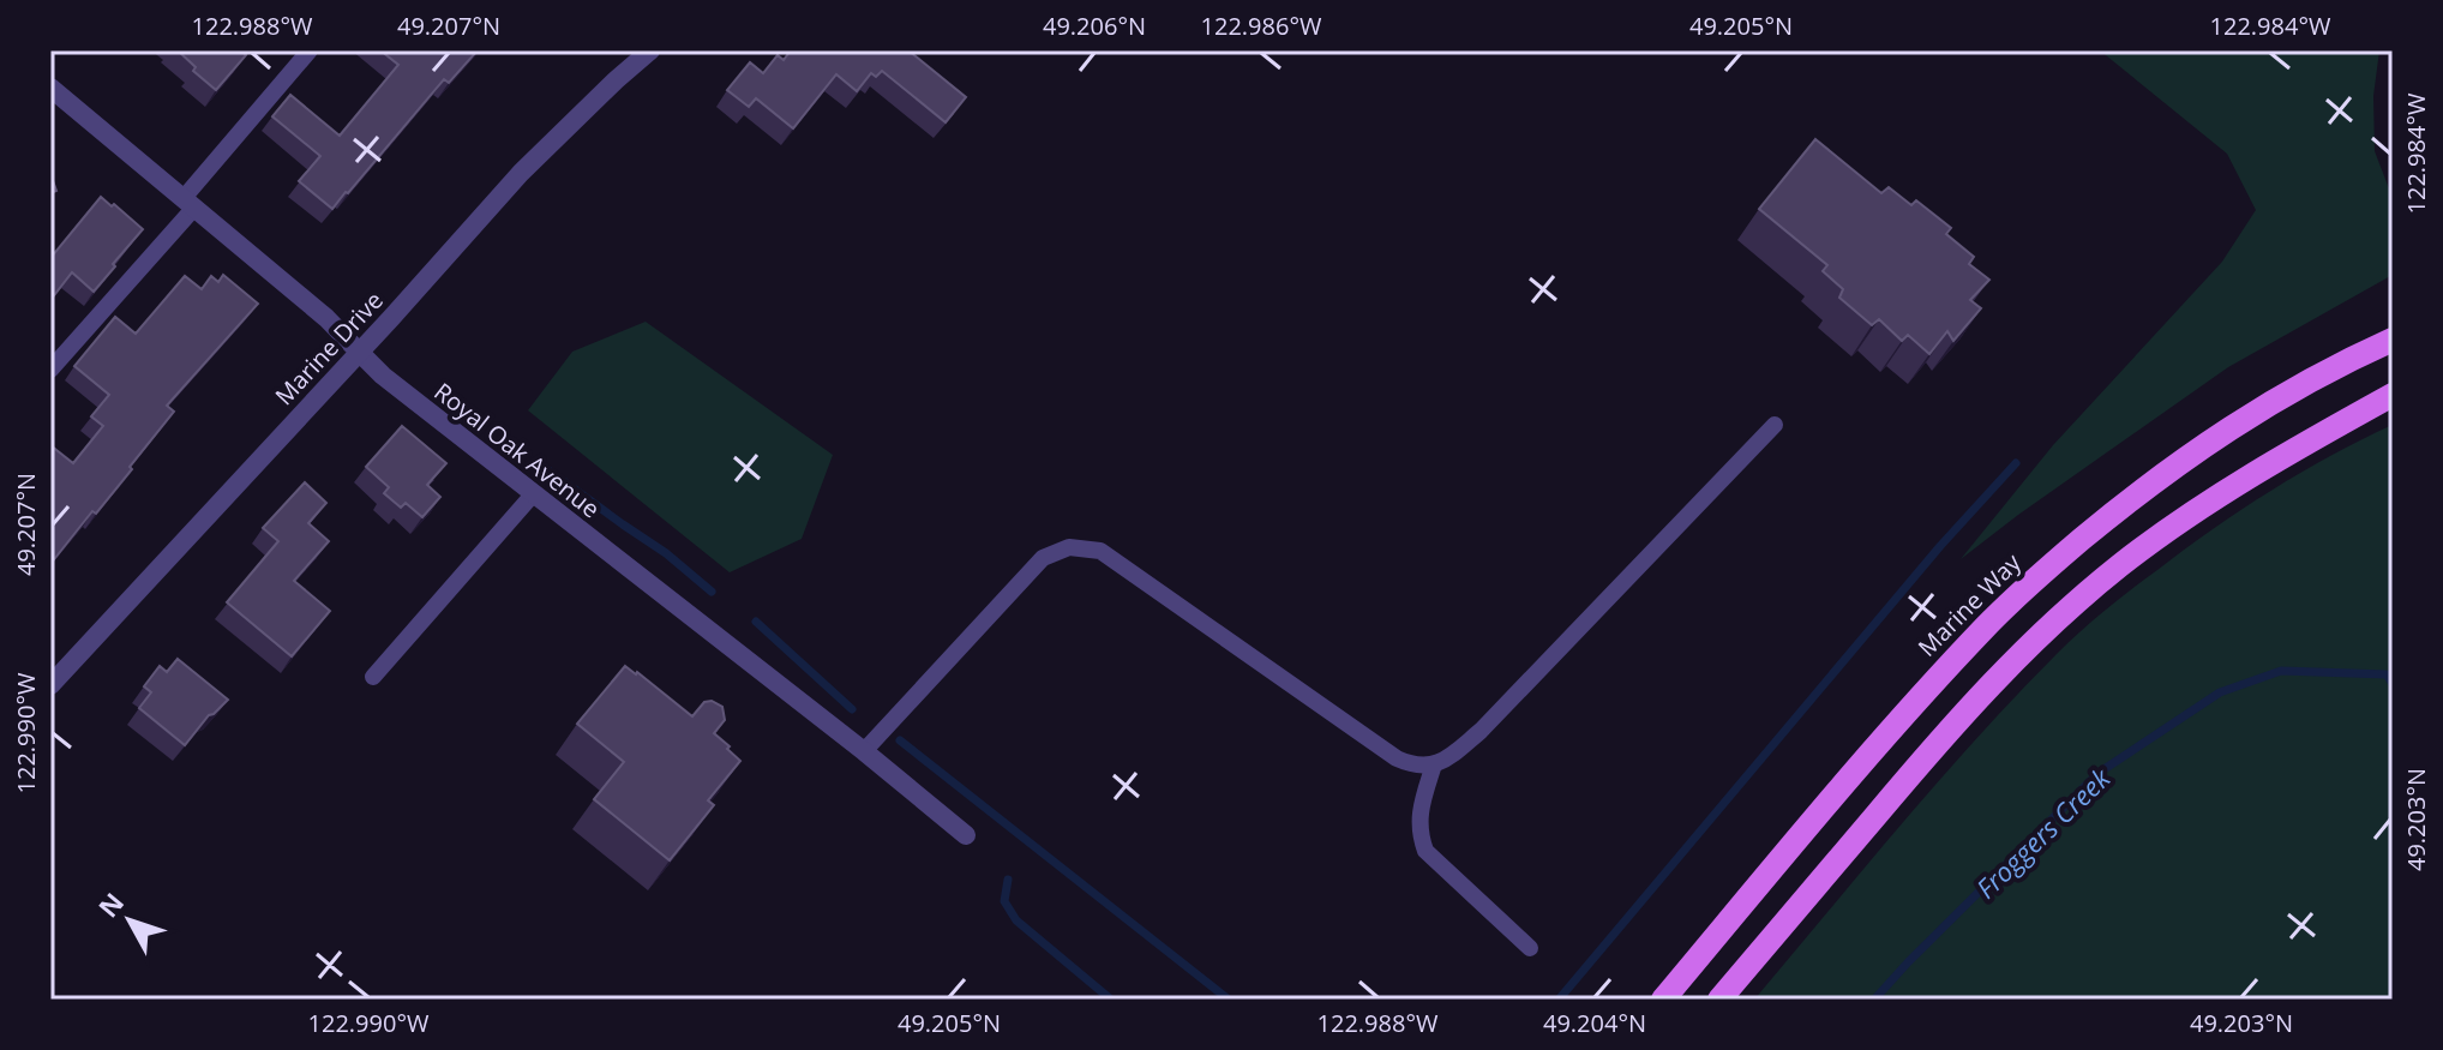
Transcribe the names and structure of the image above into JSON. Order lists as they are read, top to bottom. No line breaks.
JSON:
{"streets":{"main road":["Marine Way"],"street":["Marine Drive","Royal Oak Avenue"]},"crossings":[["Marine Drive","Royal Oak Avenue"]],"water":["Froggers Creek"],"north":"top left","coordinates":["122.988°W","49.207°N","49.206°N","122.986°W","49.205°N","122.984°W","122.990°W","49.203°N","49.204°N"]}
